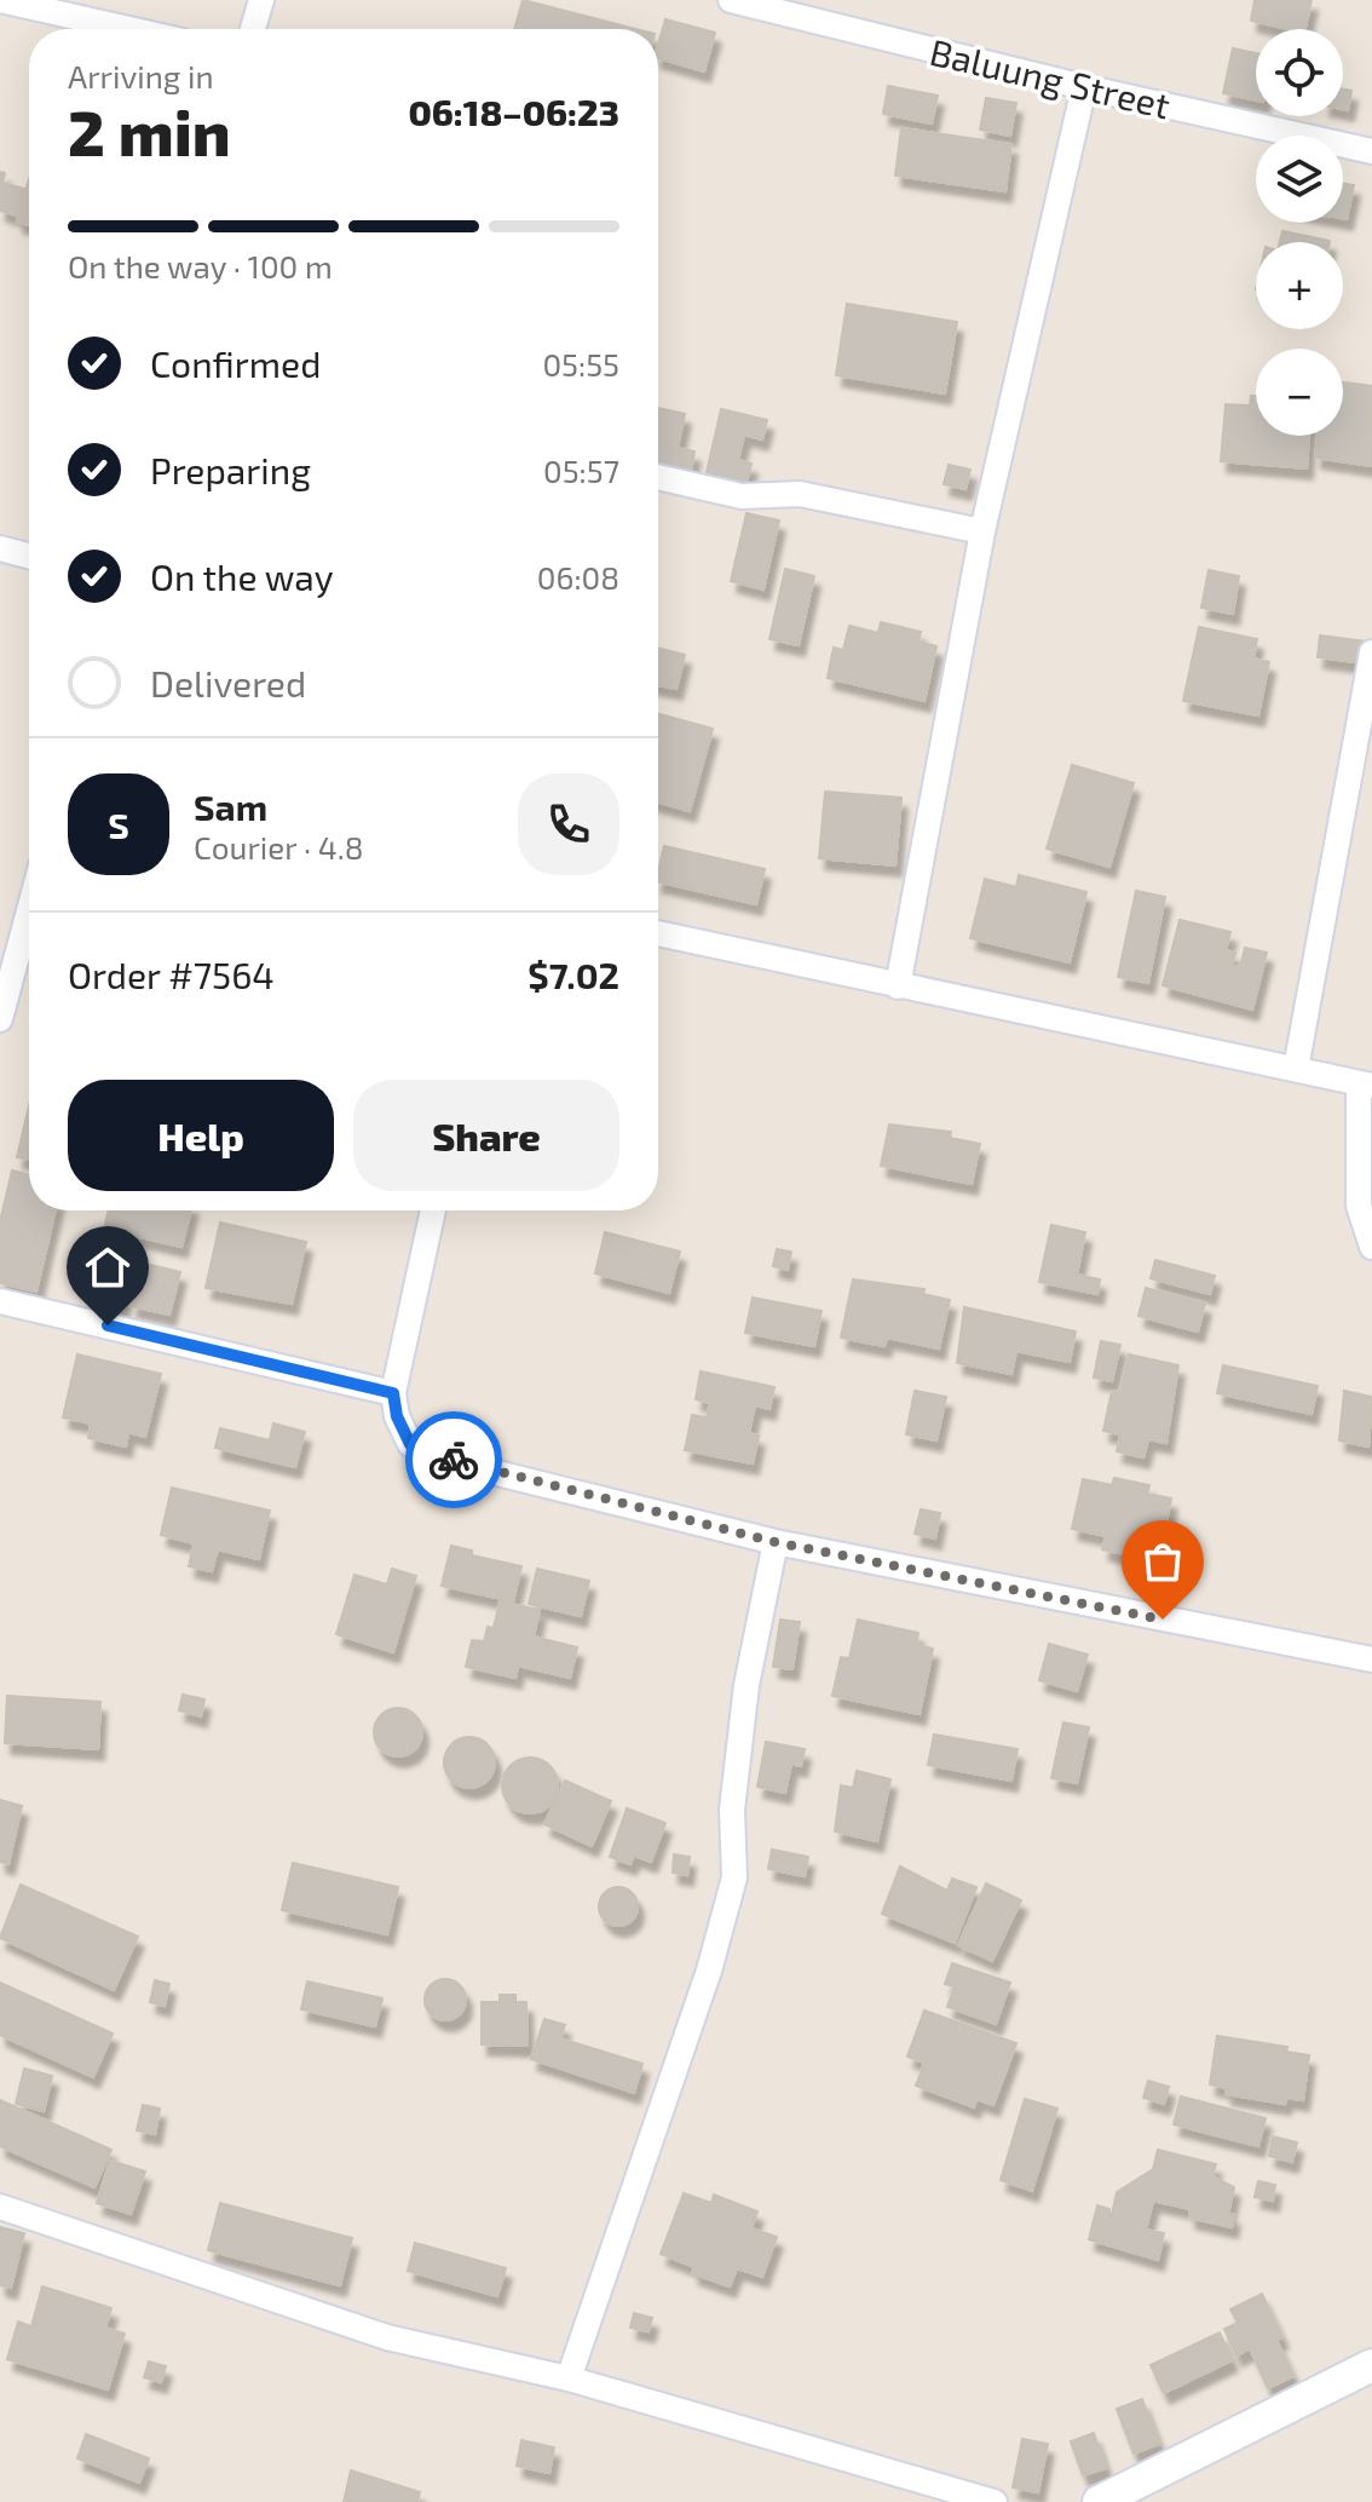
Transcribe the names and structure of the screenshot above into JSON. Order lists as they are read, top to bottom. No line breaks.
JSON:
{"streets":{"street":["Baluung Street"]},"page":{"map_buttons":["+","−"],"heading":["2 min","Arriving in","06:18–06:23"],"panel":["Sam","Courier · 4.8","Order #7564","$7.02"],"bar":"On the way · 100 m","list":[["Confirmed","05:55"],["Preparing","05:57"],["On the way","06:08"],"Delivered"],"round":"S","buttons":["Help","Share"]}}
